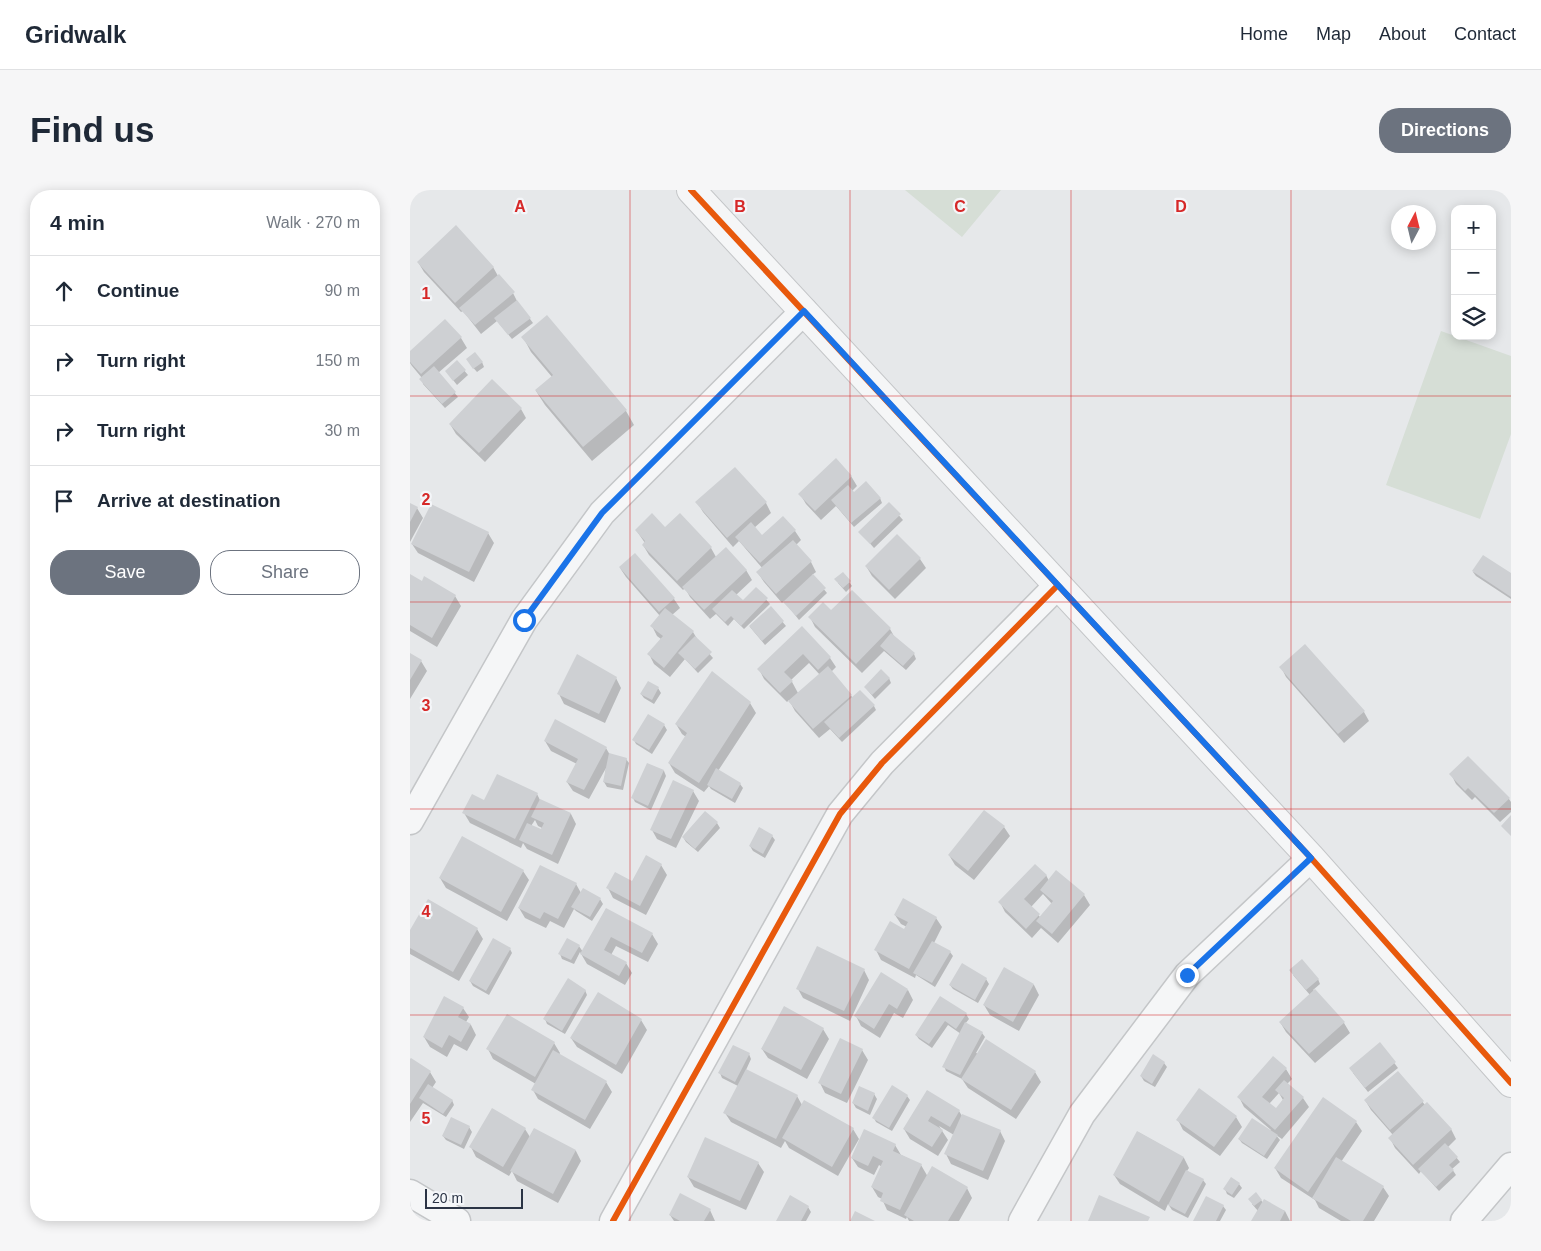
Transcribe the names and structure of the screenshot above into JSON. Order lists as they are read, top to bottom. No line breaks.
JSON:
{"scale_bar":"20 m","north":"top","page":{"header":"Gridwalk","nav":["Home","Map","About","Contact"],"buttons":["Directions",["Save","Share"]],"title":"Find us","heading":["4 min","Walk · 270 m"],"map_buttons":["+","−"],"list":[["Continue","90 m"],["Turn right","150 m"],["Turn right","30 m"],"Arrive at destination"],"scale":"20 m"},"grid":{"columns":["A","B","C","D"],"rows":["1","2","3","4","5"]}}
